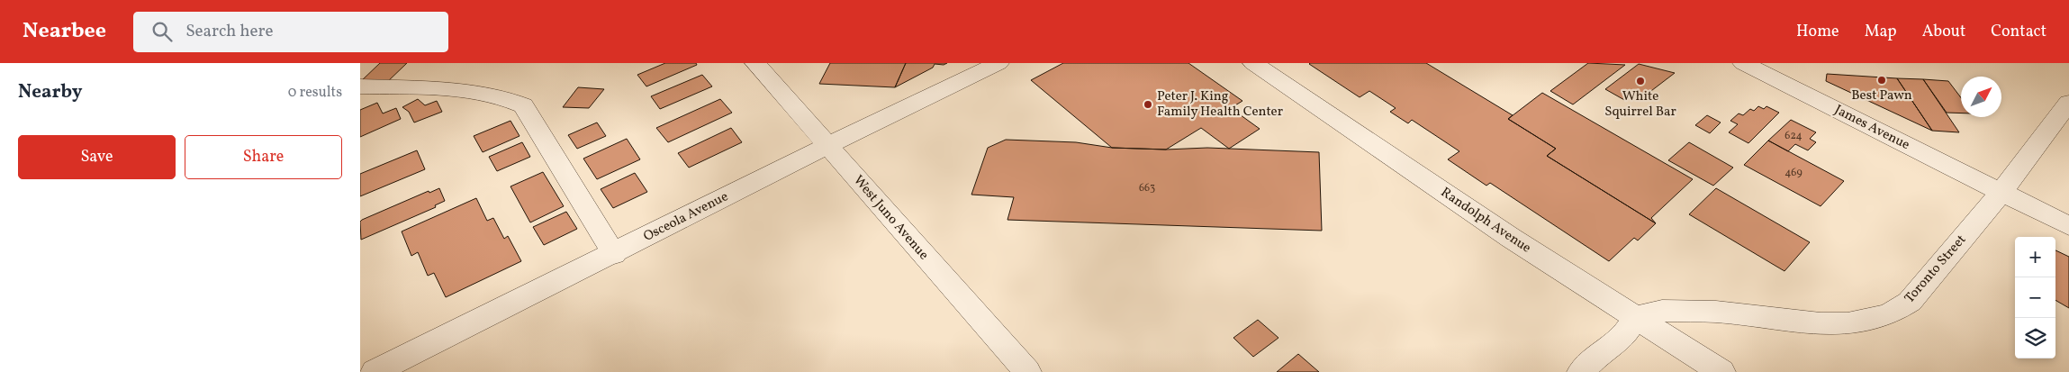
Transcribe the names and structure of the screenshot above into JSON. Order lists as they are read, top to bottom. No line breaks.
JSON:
{"streets":{"street":["James Avenue","Osceola Avenue","West Juno Avenue","Randolph Avenue","Toronto Street"]},"crossings":[["James Avenue","Toronto Street"],["Osceola Avenue","West Juno Avenue"],["Randolph Avenue","Toronto Street"]],"places":["Best Pawn","White Squirrel Bar","Peter J. King Family Health Center"],"house_numbers":["624","469","663"],"north":"top right","page":{"header":"Nearbee","search":"Search here","nav":["Home","Map","About","Contact"],"heading":["Nearby","0 results"],"buttons":["Save","Share"],"map_buttons":["+","−"]}}
